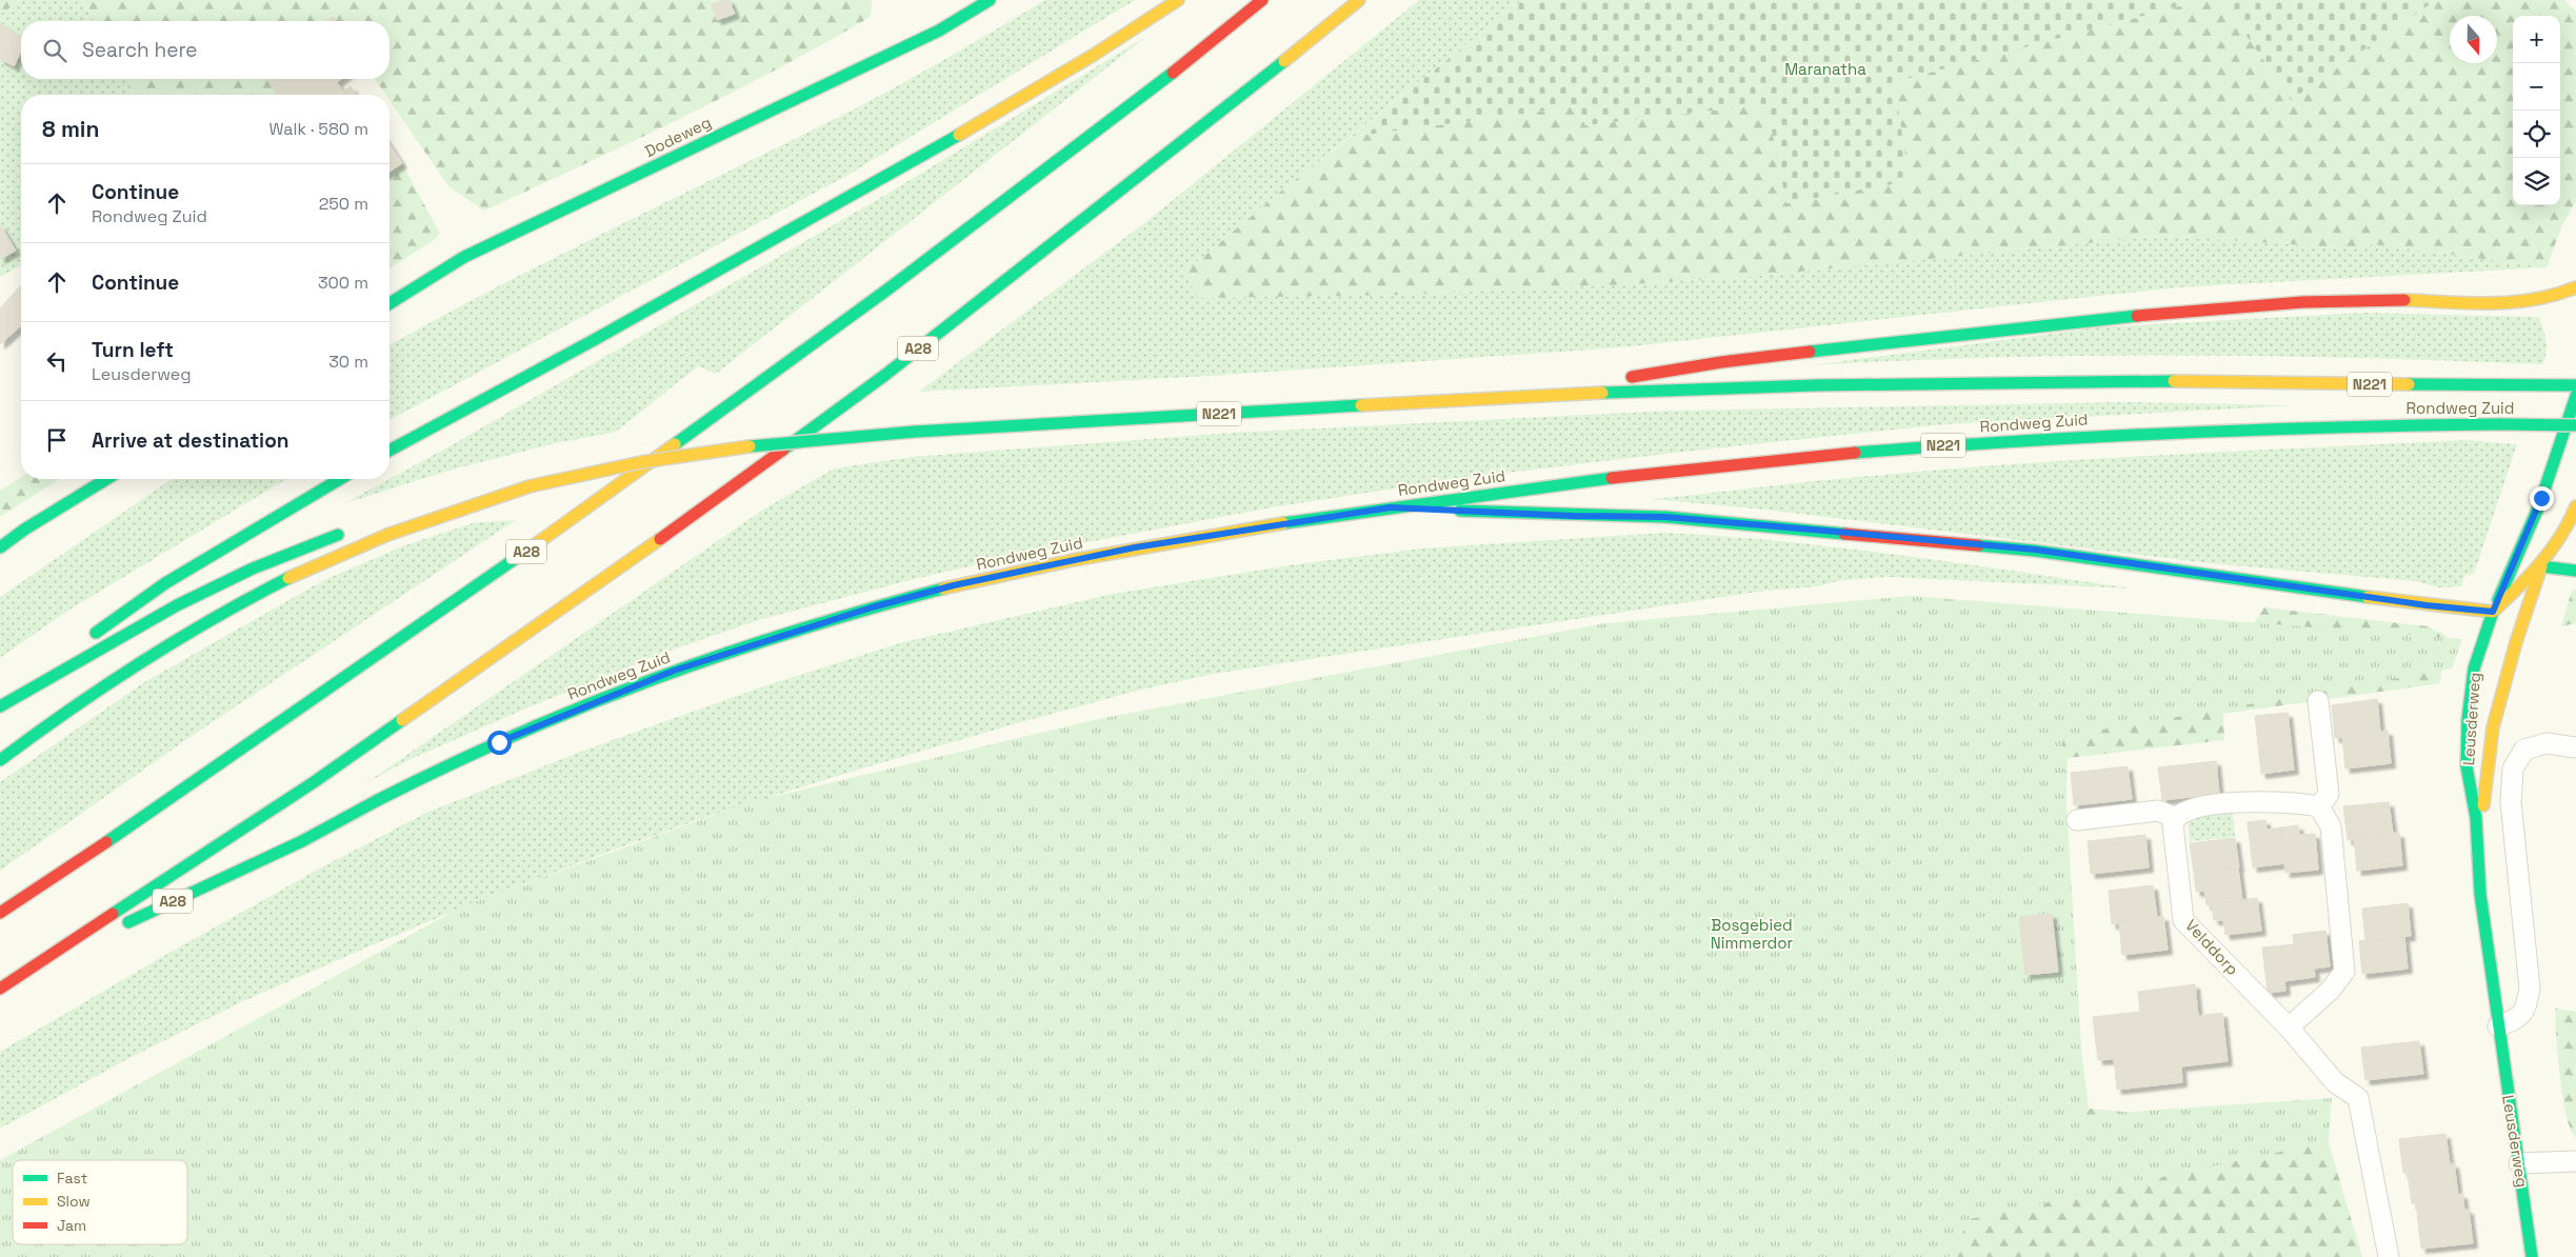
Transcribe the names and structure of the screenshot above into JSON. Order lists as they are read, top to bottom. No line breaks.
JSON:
{"streets":{"main road":["Dodeweg","A28","N221","Rondweg Zuid","Leusderweg"],"street":["Velddorp"]},"crossings":[["A28","Rondweg Zuid"],["N221","Rondweg Zuid"],["N221","Leusderweg"]],"parks":["Maranatha","Bosgebied Nimmerdor"],"legend":["Fast","Slow","Jam"],"north":"bottom","page":{"map_buttons":["+","−"],"search":"Search here","heading":["8 min","Walk · 580 m"],"list":[["Continue","Rondweg Zuid","250 m"],["Continue","300 m"],["Turn left","Leusderweg","30 m"],"Arrive at destination"]}}
